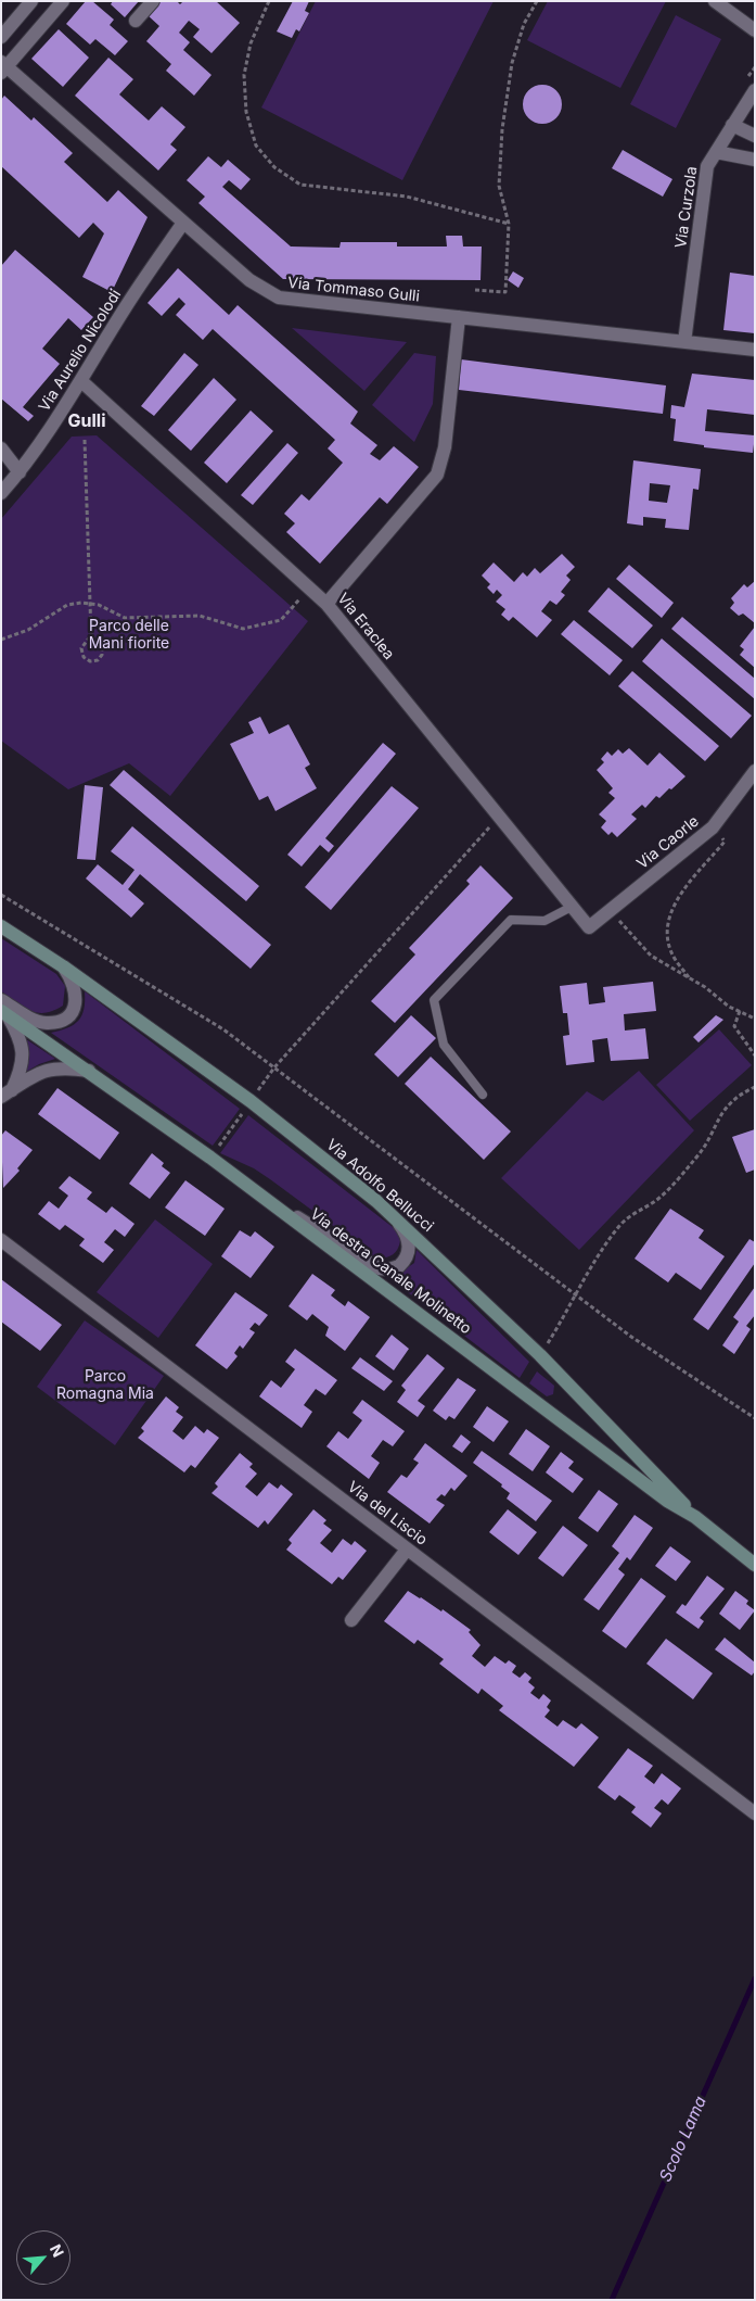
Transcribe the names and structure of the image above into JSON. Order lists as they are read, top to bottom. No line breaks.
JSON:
{"streets":{"street":["Via Curzola","Via Tommaso Gulli","Via Aurelio Nicolodi","Via Eraclea","Via Caorle","Via Adolfo Bellucci","Via destra Canale Molinetto","Via del Liscio"]},"crossings":[["Via Curzola","Via Tommaso Gulli"],["Via Tommaso Gulli","Via Aurelio Nicolodi"],["Via Aurelio Nicolodi","Via Eraclea"],["Via Eraclea","Via Caorle"],["Via Adolfo Bellucci","Via destra Canale Molinetto"]],"districts":["Gulli"],"water":["Scolo Lama"],"parks":["Parco delle Mani fiorite","Parco Romagna Mia"],"north":"top right"}
